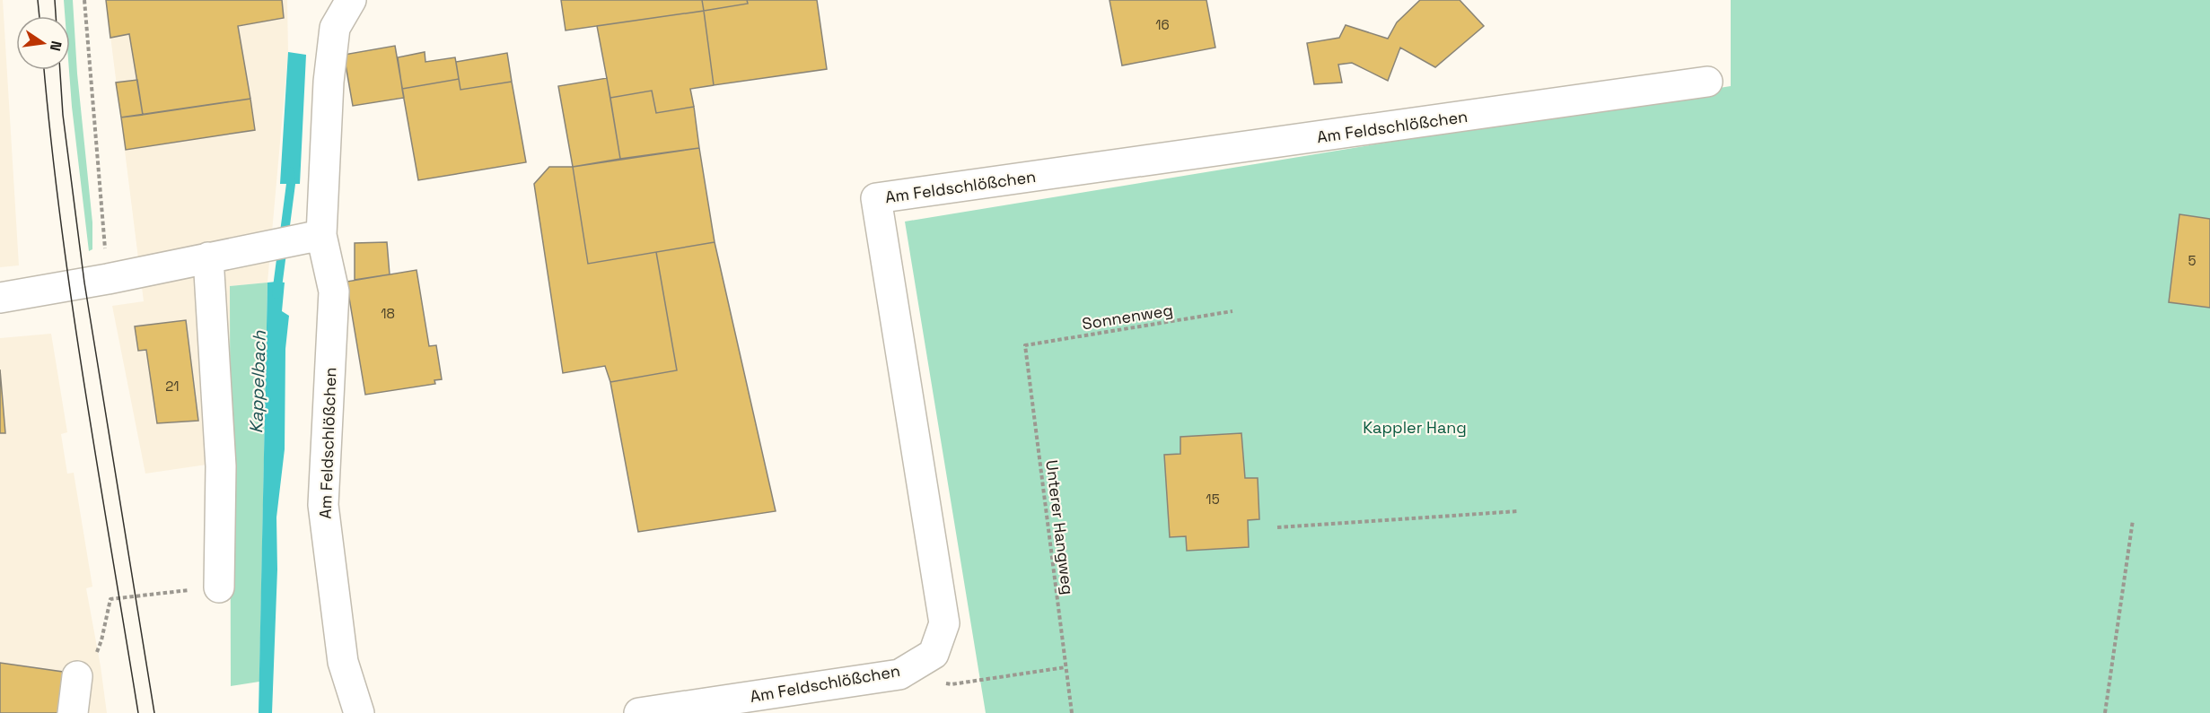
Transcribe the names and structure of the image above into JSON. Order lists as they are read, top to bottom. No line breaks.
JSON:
{"streets":{"street":["Am Feldschlößchen"],"path":["Sonnenweg","Unterer Hangweg"]},"crossings":[["Sonnenweg","Unterer Hangweg"]],"water":["Kappelbach"],"parks":["Kappler Hang"],"house_numbers":["16","5","18","21","15"],"north":"right"}
